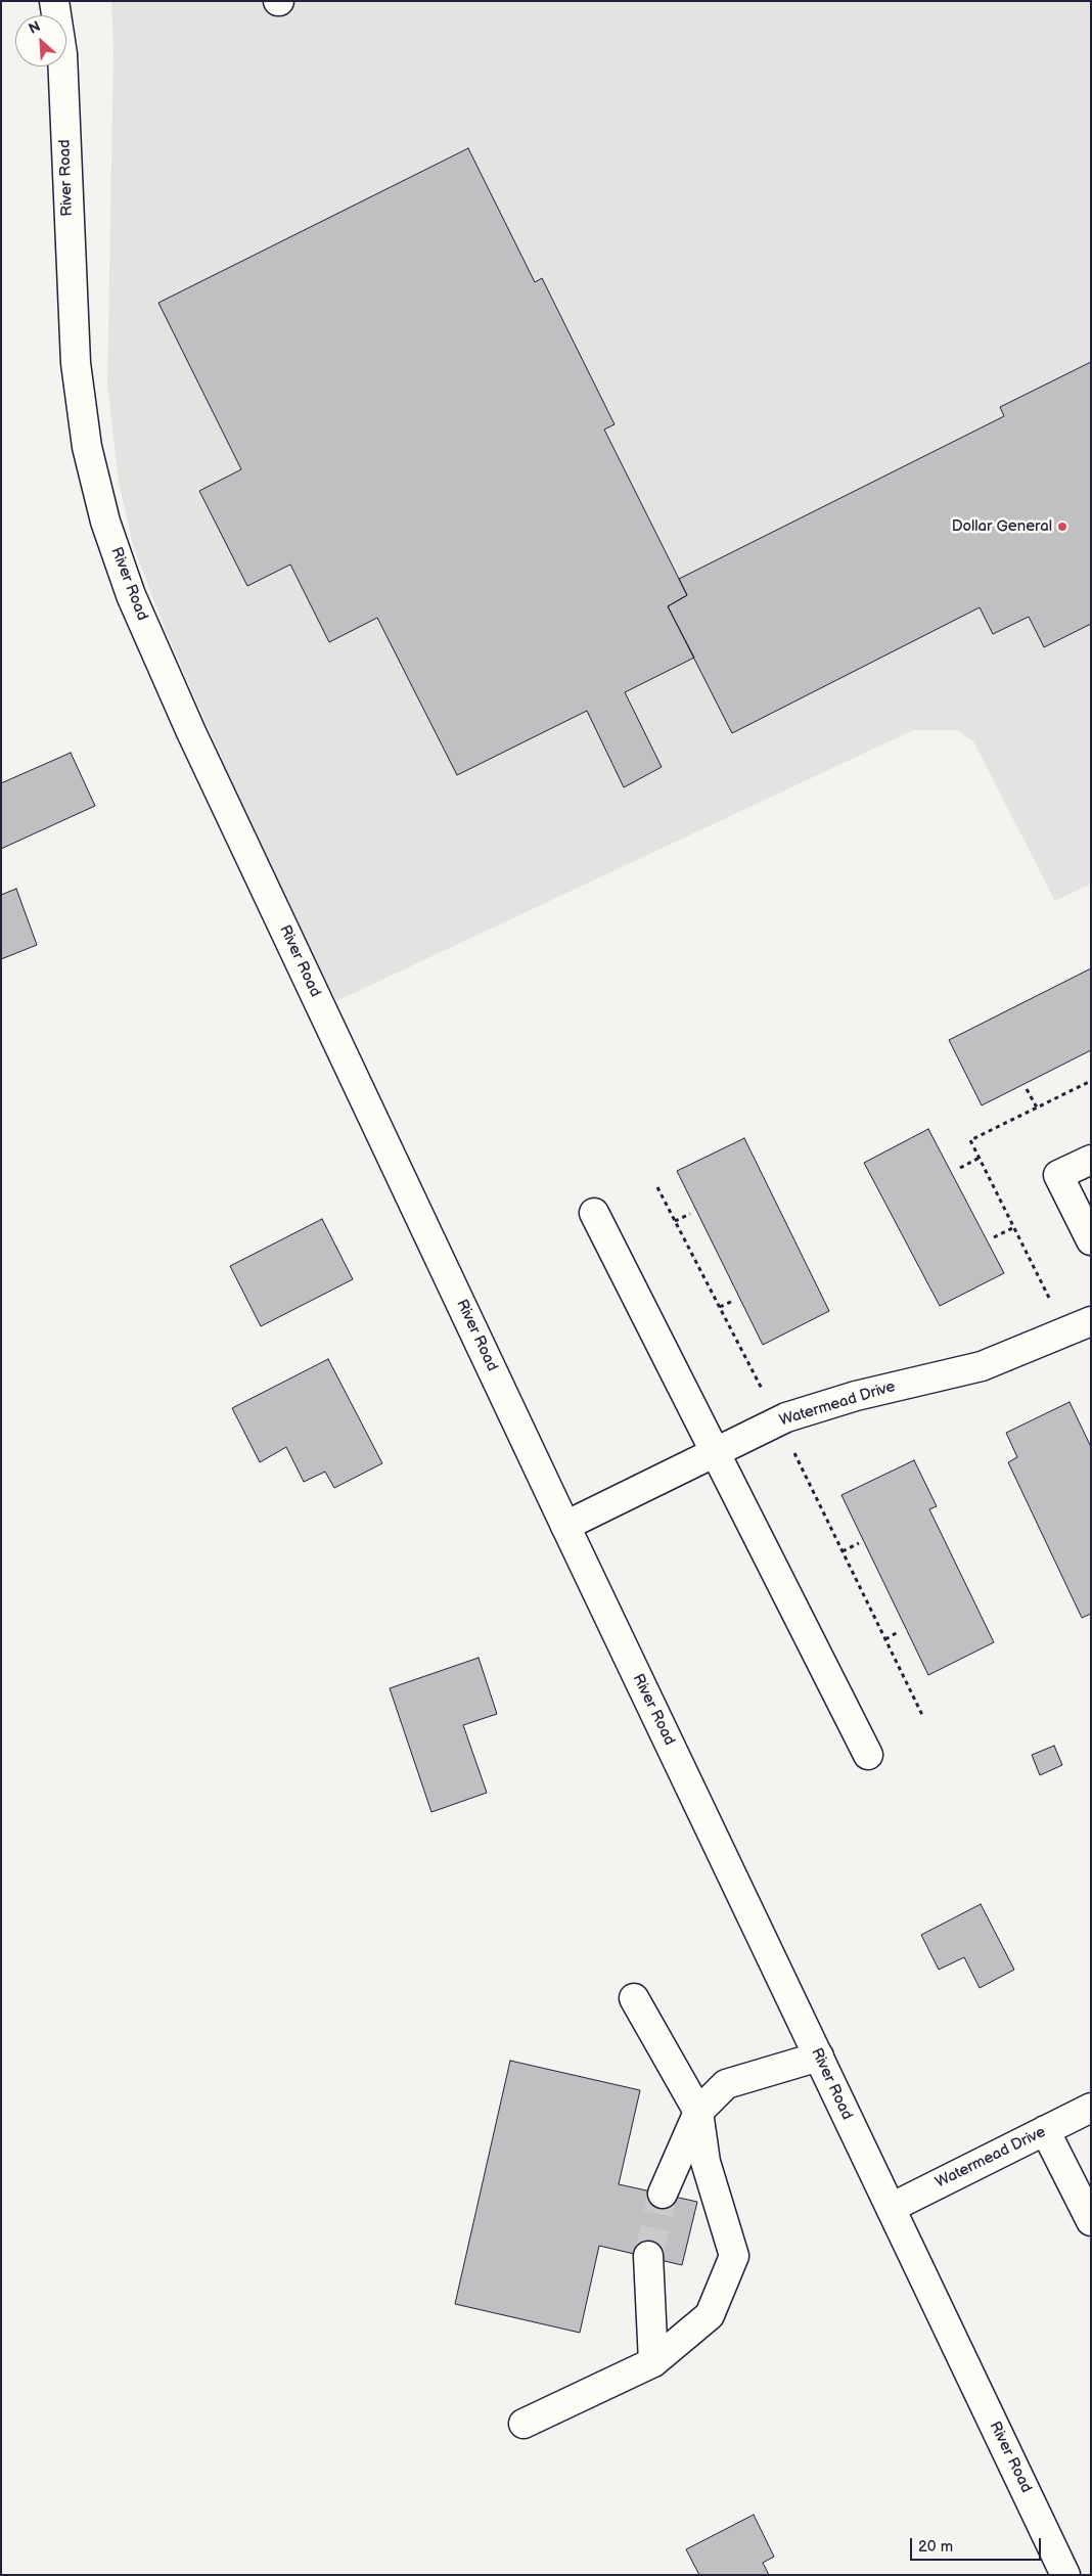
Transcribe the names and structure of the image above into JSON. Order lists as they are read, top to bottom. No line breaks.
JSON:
{"streets":{"main road":["River Road","Watermead Drive"]},"crossings":[["River Road","Watermead Drive"]],"places":["Dollar General"],"scale_bar":"20 m","north":"top left"}
